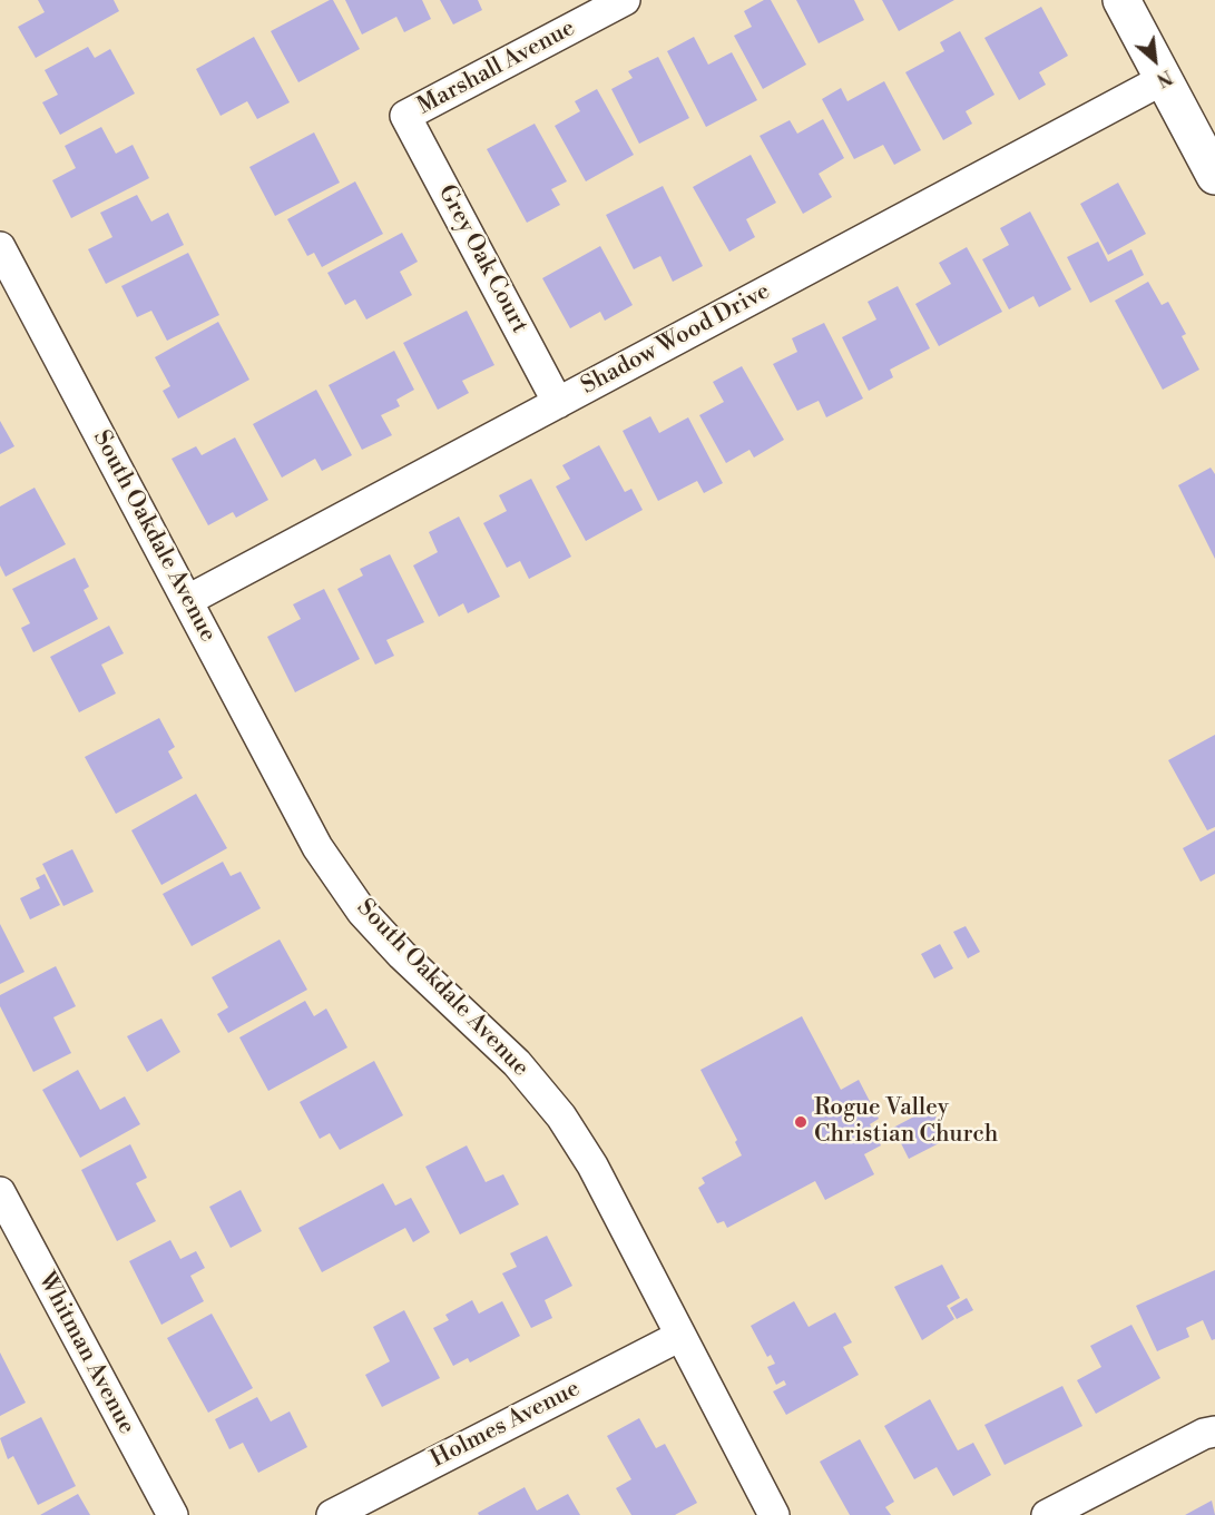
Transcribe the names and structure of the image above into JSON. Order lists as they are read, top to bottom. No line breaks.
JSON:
{"streets":{"street":["Marshall Avenue","Grey Oak Court","Shadow Wood Drive","South Oakdale Avenue","Whitman Avenue","Holmes Avenue"]},"crossings":[["Marshall Avenue","Grey Oak Court"],["Grey Oak Court","Shadow Wood Drive"],["Shadow Wood Drive","South Oakdale Avenue"],["South Oakdale Avenue","Holmes Avenue"]],"places":["Rogue Valley Christian Church"],"north":"bottom right"}
